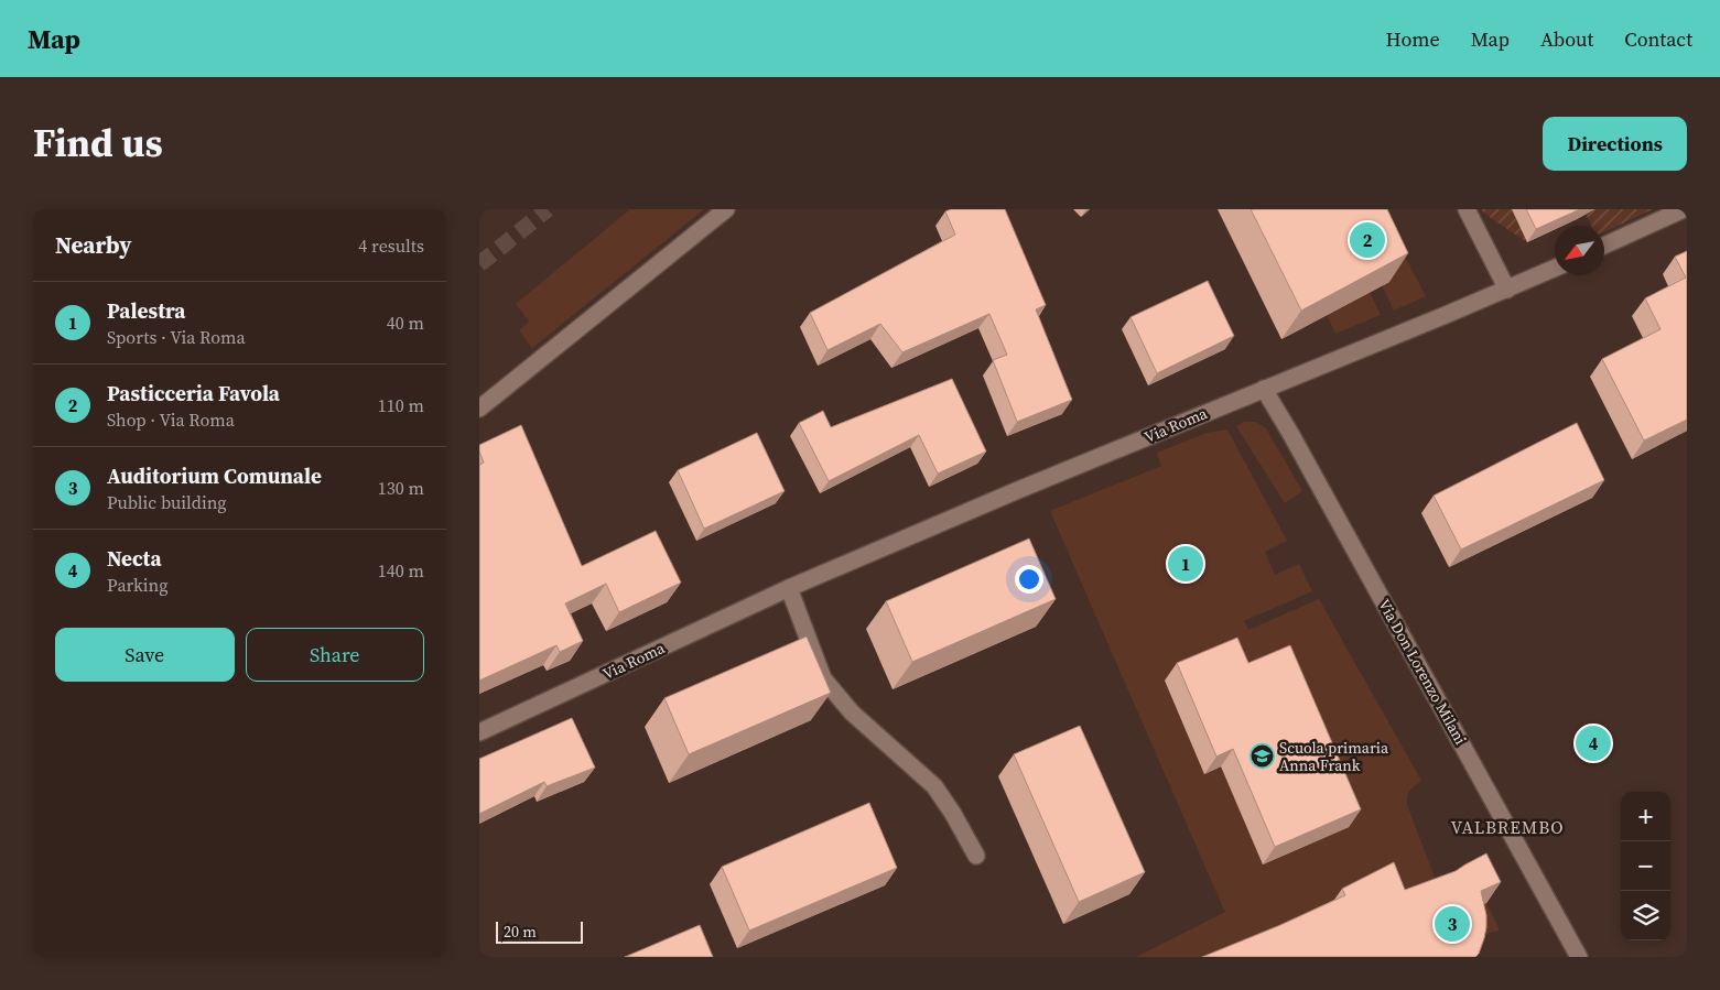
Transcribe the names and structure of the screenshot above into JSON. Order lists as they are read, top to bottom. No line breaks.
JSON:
{"streets":{"street":["Via Roma","Via Don Lorenzo Milani"]},"crossings":[["Via Roma","Via Don Lorenzo Milani"]],"districts":["VALBREMBO"],"places":{"school or university":["Scuola primaria Anna Frank"]},"scale_bar":"20 m","north":"bottom left","page":{"header":"Map","nav":["Home","Map","About","Contact"],"title":"Find us","buttons":["Directions",["Save","Share"]],"heading":["Nearby","4 results"],"pins":["2","1","4","3"],"list":[{"mark":"1","name":"Palestra","note":"Sports · Via Roma","value":"40 m"},{"mark":"2","name":"Pasticceria Favola","note":"Shop · Via Roma","value":"110 m"},{"mark":"3","name":"Auditorium Comunale","note":"Public building","value":"130 m"},{"mark":"4","name":"Necta","note":"Parking","value":"140 m"}],"map_buttons":["+","−"],"scale":"20 m"}}
